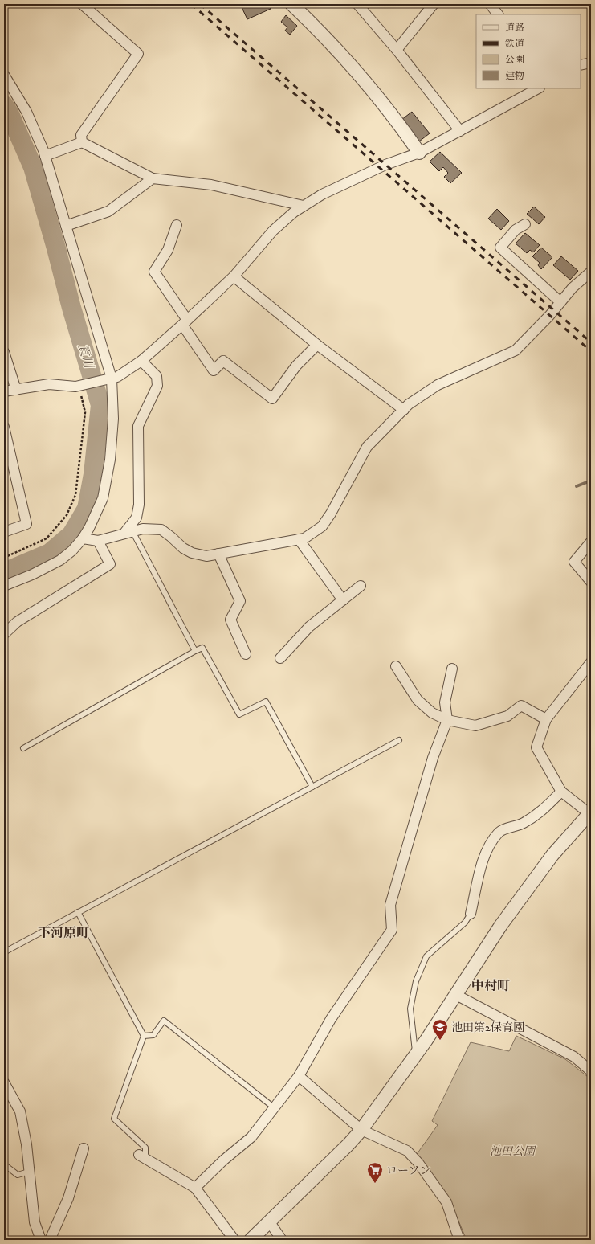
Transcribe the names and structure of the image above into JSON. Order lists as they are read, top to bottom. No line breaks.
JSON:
{"districts":["下河原町","中村町"],"water":["貢川"],"parks":["池田公園"],"places":{"school or university":["池田第2保育園"],"supermarket":["ローソン"]},"legend":["道路","鉄道","公園","建物"]}
